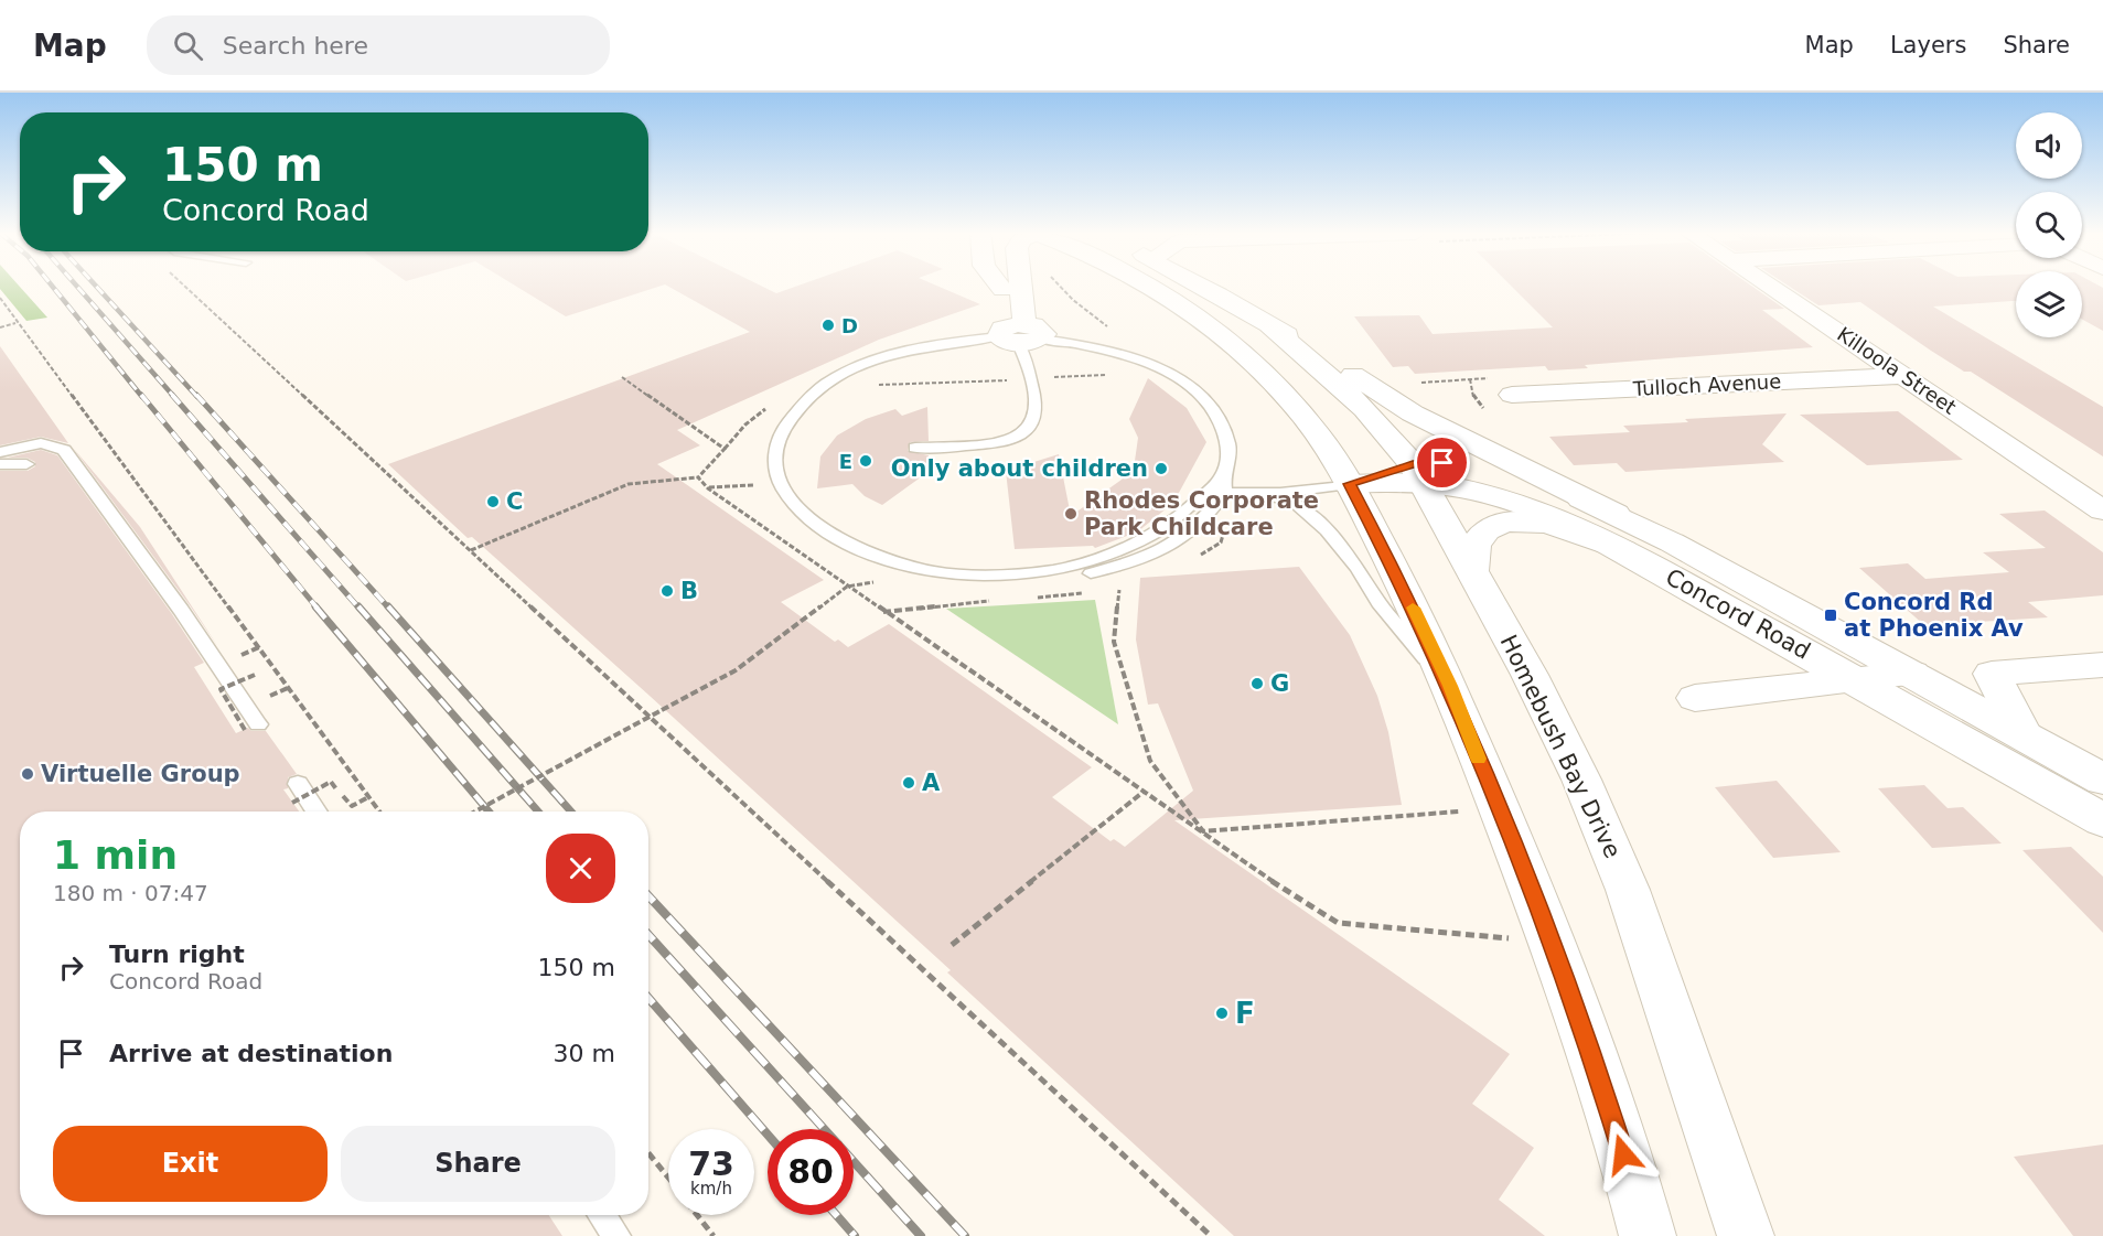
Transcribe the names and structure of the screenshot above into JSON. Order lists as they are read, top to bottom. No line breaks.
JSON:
{"streets":{"main road":["Killoola Street","Tulloch Avenue","Concord Road","Homebush Bay Drive"]},"crossings":[["Killoola Street","Tulloch Avenue"],["Concord Road","Homebush Bay Drive"]],"places":{"other":["D","E","Only about children","C","Rhodes Corporate Park Childcare","B","G","Virtuelle Group","A","F"],"transit":["Concord Rd at Phoenix Av"]},"page":{"header":"Map","search":"Search here","nav":["Map","Layers","Share"],"turn":["150 m","Concord Road"],"heading":["1 min","180 m · 07:47"],"list":[{"name":"Turn right","note":"Concord Road","value":"150 m"},{"name":"Arrive at destination","value":"30 m"}],"buttons":["Exit","Share"],"speed":"73 km/h","limit":"80"}}
